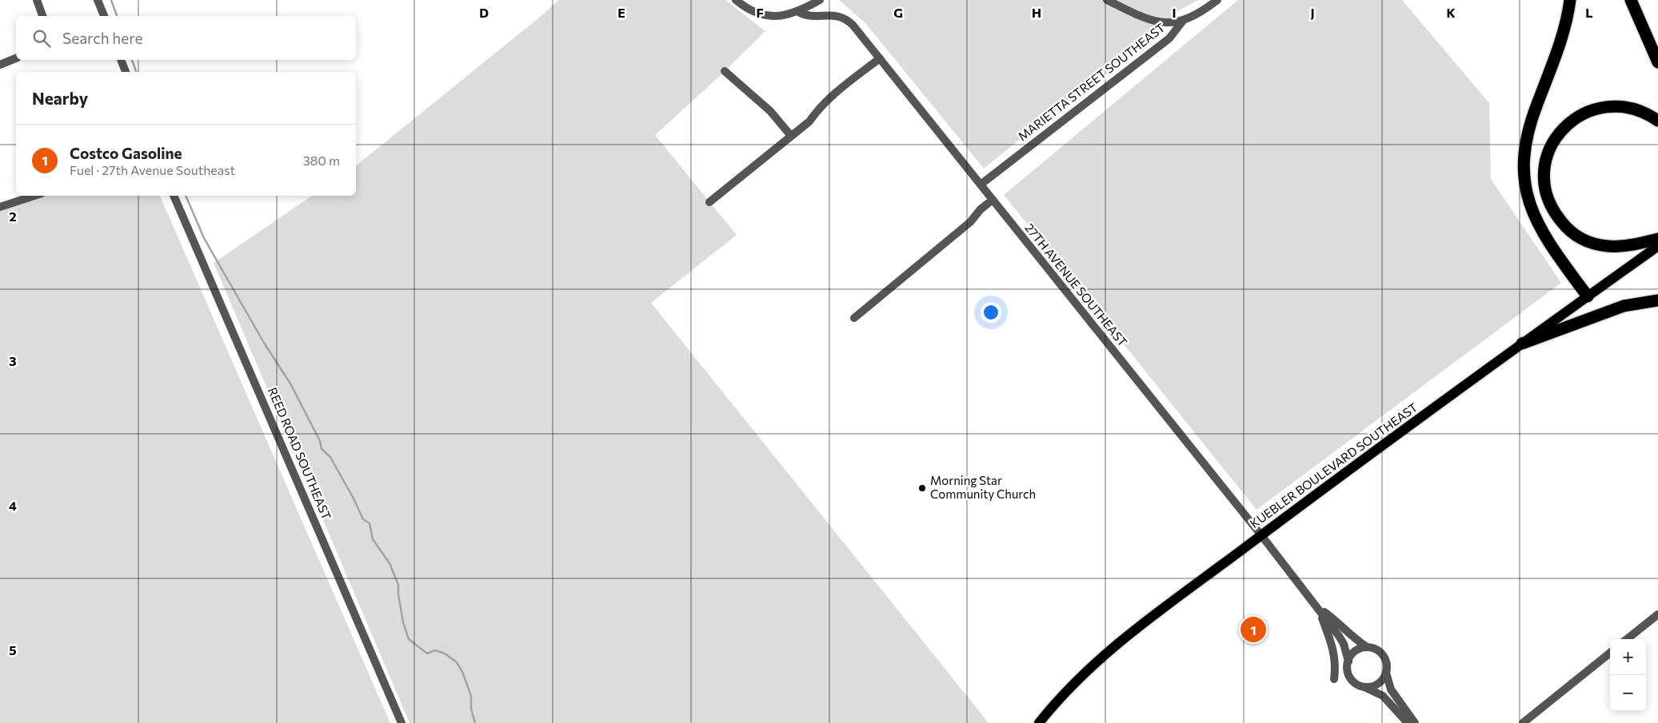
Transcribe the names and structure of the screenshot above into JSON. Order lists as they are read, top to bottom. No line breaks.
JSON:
{"streets":{"main road":["KUEBLER BOULEVARD SOUTHEAST"],"street":["MARIETTA STREET SOUTHEAST","27TH AVENUE SOUTHEAST","REED ROAD SOUTHEAST"]},"crossings":[["MARIETTA STREET SOUTHEAST","27TH AVENUE SOUTHEAST"],["27TH AVENUE SOUTHEAST","KUEBLER BOULEVARD SOUTHEAST"]],"places":["Morning Star Community Church"],"page":{"search":"Search here","heading":"Nearby","list":[{"mark":"1","name":"Costco Gasoline","note":"Fuel · 27th Avenue Southeast","value":"380 m"}],"pins":"1","map_buttons":["+","−"]},"grid":{"columns":["D","E","F","G","H","I","J","K","L"],"rows":["2","3","4","5"]}}
